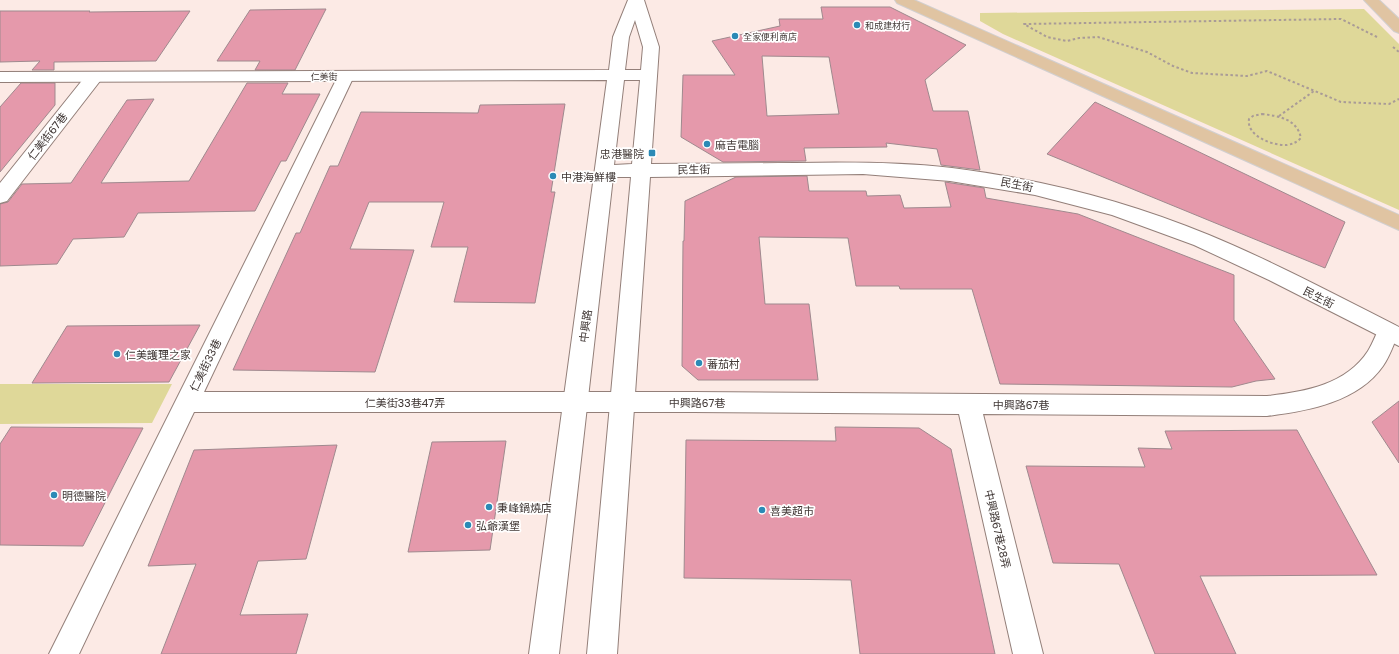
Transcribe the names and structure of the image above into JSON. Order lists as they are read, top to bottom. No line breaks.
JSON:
{"streets":{"street":["仁美街","仁美街67巷","民生街","中興路","仁美街33巷","仁美街33巷47弄","中興路67巷","中興路67巷28弄"]},"crossings":[["仁美街","仁美街67巷"],["仁美街","中興路"],["仁美街","仁美街33巷"],["民生街","中興路"],["民生街","中興路67巷"],["中興路","仁美街33巷47弄"],["中興路","中興路67巷"],["仁美街33巷","仁美街33巷47弄"],["仁美街33巷47弄","中興路67巷"],["中興路67巷","中興路67巷28弄"]],"places":{"other":["和成建材行","全家便利商店","麻吉電腦","中港海鮮樓","仁美護理之家","蕃茄村","明德醫院","秉峰鍋燒店","喜美超市","弘爺漢堡"],"transit":["忠港醫院"]}}
